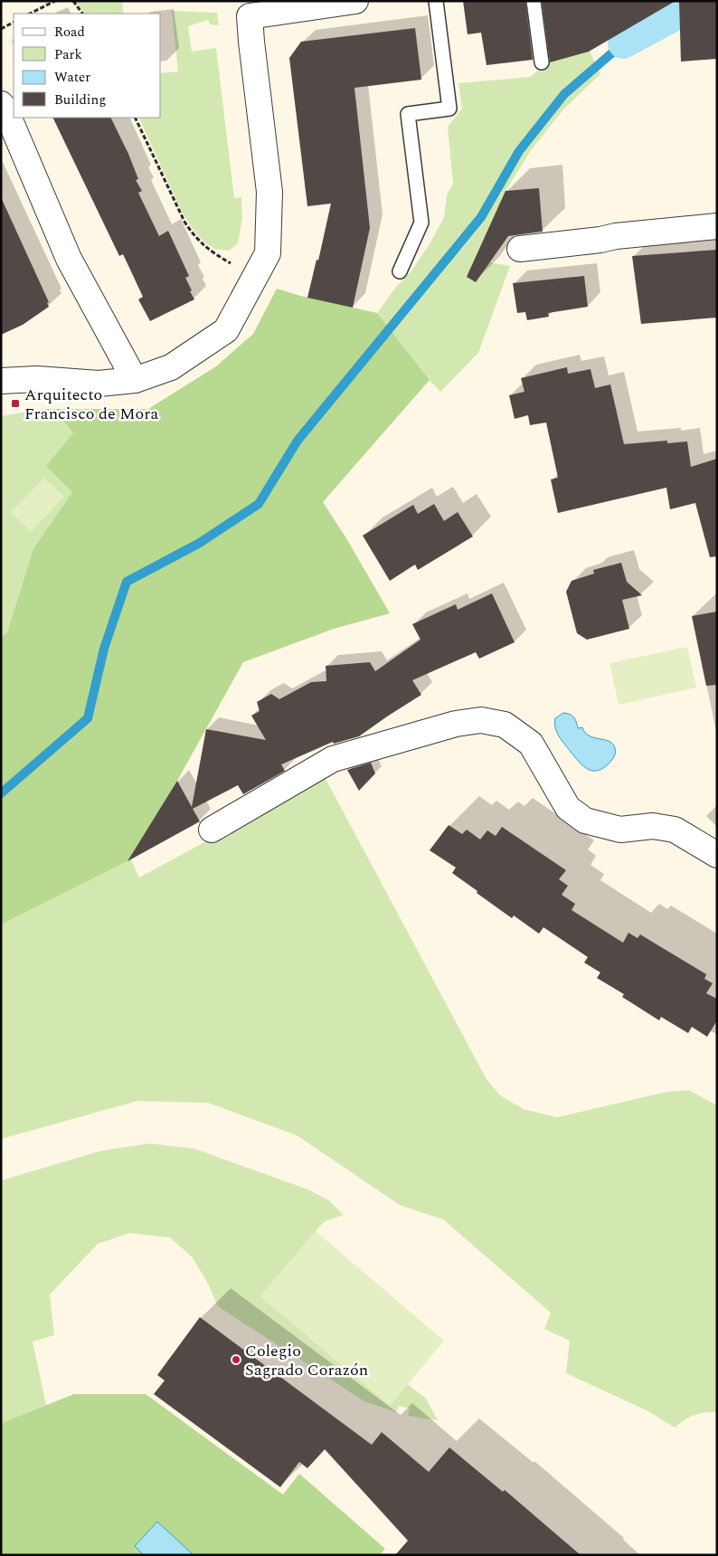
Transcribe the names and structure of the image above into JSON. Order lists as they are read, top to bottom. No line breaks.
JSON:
{"places":{"transit":["Arquitecto Francisco de Mora"],"other":["Colegio Sagrado Corazón"]},"legend":["Road","Park","Water","Building"]}
